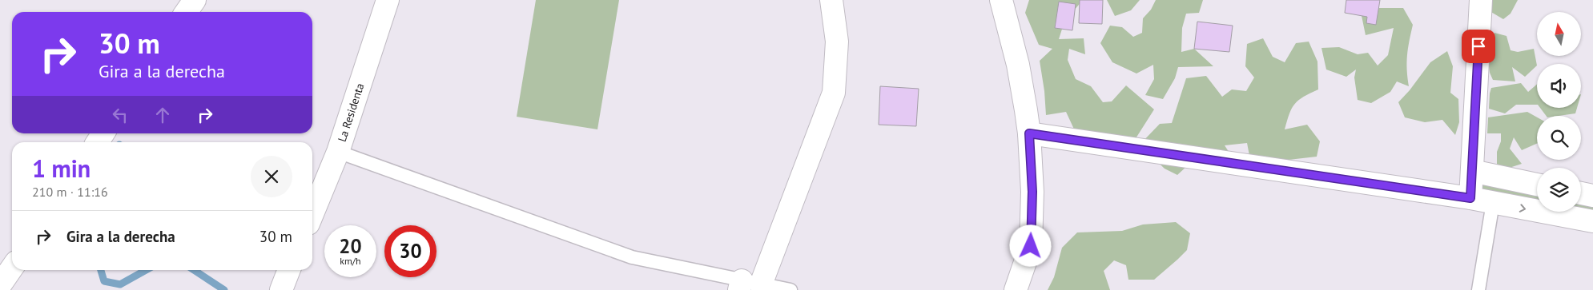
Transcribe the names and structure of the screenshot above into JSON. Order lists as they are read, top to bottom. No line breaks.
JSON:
{"streets":{"street":["La Residenta"]},"north":"top","page":{"turn":["30 m","Gira a la derecha"],"heading":["1 min","210 m · 11:16"],"list":[{"name":"Gira a la derecha","value":"30 m"}],"speed":"20 km/h","limit":"30"}}
